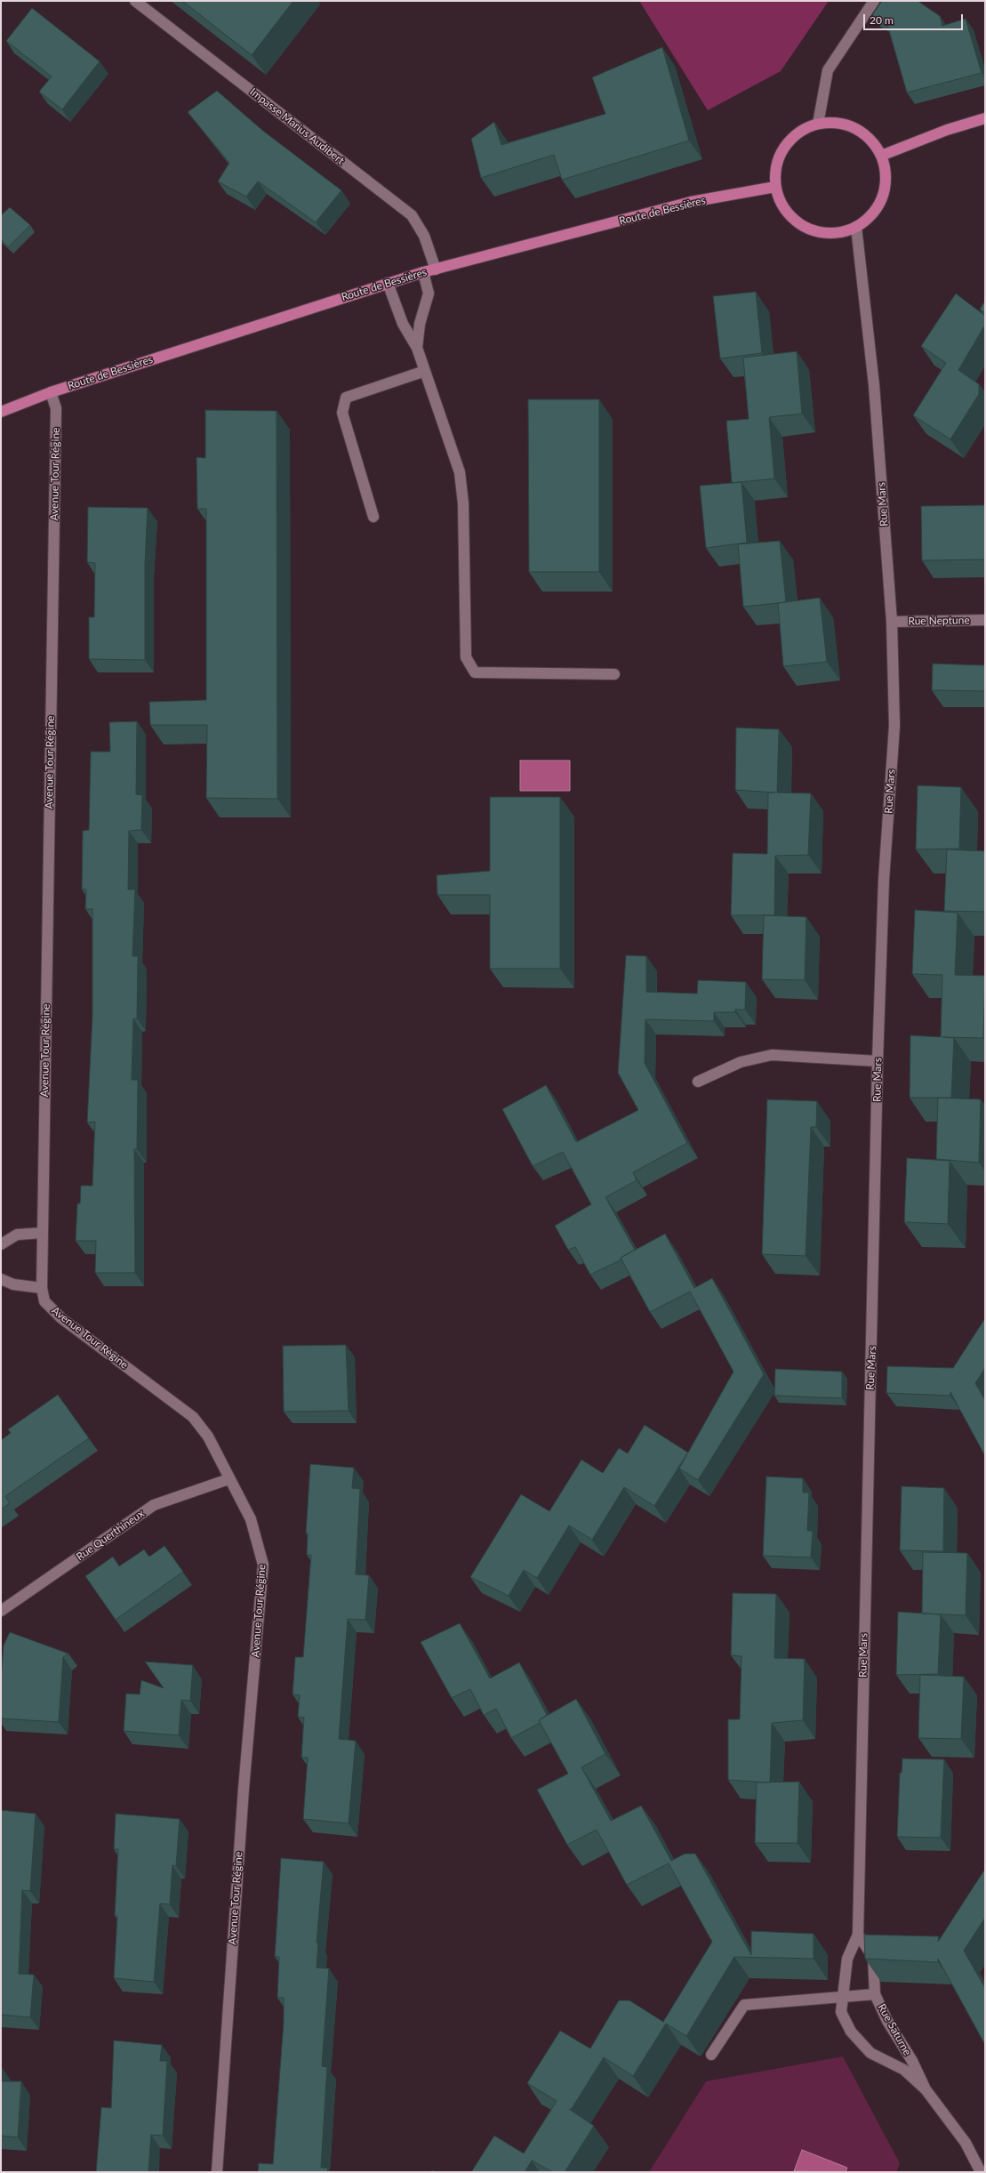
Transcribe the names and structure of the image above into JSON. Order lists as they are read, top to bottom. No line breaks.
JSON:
{"streets":{"main road":["Route de Bessières"],"street":["Impasse Marius Audibert","Avenue Tour Régine","Rue Mars","Rue Neptune","Rue Querthineux","Rue Saturne"]},"crossings":[["Impasse Marius Audibert","Route de Bessières"],["Route de Bessières","Avenue Tour Régine"],["Route de Bessières","Rue Mars"],["Avenue Tour Régine","Rue Querthineux"],["Rue Mars","Rue Neptune"],["Rue Mars","Rue Saturne"]],"scale_bar":"20 m"}
